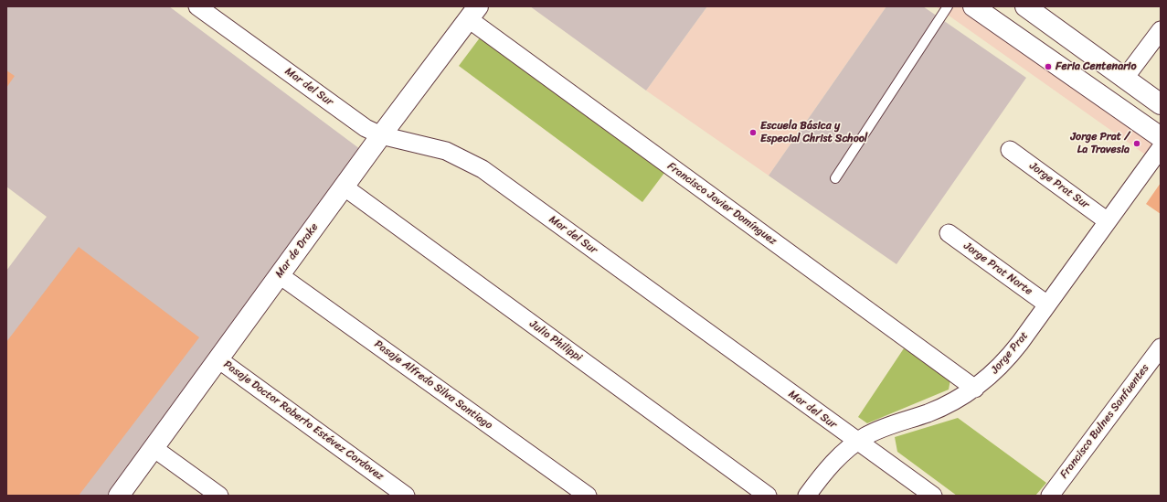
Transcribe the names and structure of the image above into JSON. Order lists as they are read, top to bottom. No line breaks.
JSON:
{"streets":{"street":["Mar del Sur","Jorge Prat Sur","Francisco Javier Domínguez","Mar de Drake","Jorge Prat Norte","Julio Philippi","Jorge Prat","Pasaje Alfredo Silva Santiago","Pasaje Doctor Roberto Estévez Cordovez","Francisco Bulnes Sanfuentes"]},"crossings":[["Mar del Sur","Mar de Drake"],["Mar del Sur","Jorge Prat"],["Jorge Prat Sur","Jorge Prat"],["Francisco Javier Domínguez","Mar de Drake"],["Francisco Javier Domínguez","Jorge Prat"],["Mar de Drake","Julio Philippi"],["Mar de Drake","Pasaje Alfredo Silva Santiago"],["Mar de Drake","Pasaje Doctor Roberto Estévez Cordovez"],["Jorge Prat Norte","Jorge Prat"]],"places":["Feria Centenario","Escuela Básica y Especial Christ School","Jorge Prat / La Travesia"]}
